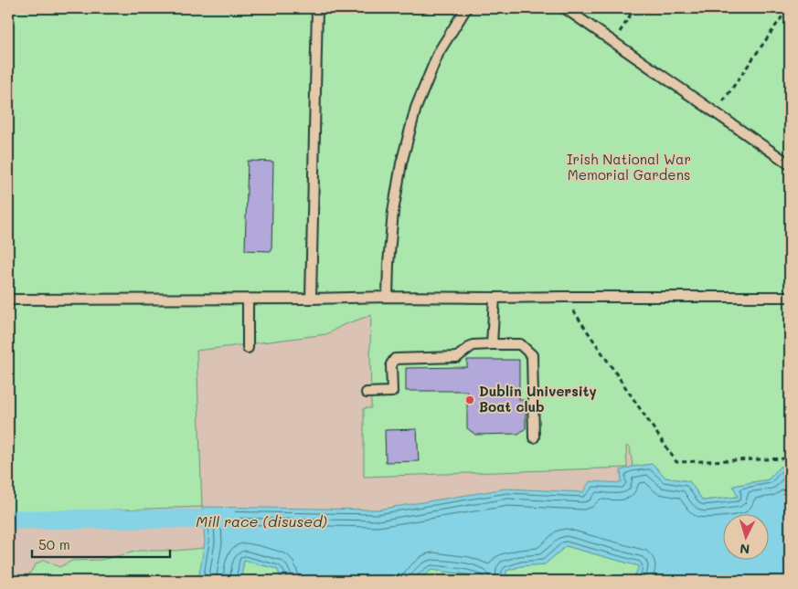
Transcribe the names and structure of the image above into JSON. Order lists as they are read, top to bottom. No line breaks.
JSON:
{"water":["Mill race (disused)"],"parks":["Irish National War Memorial Gardens"],"places":["Dublin University Boat club"],"scale_bar":"50 m","north":"bottom"}
